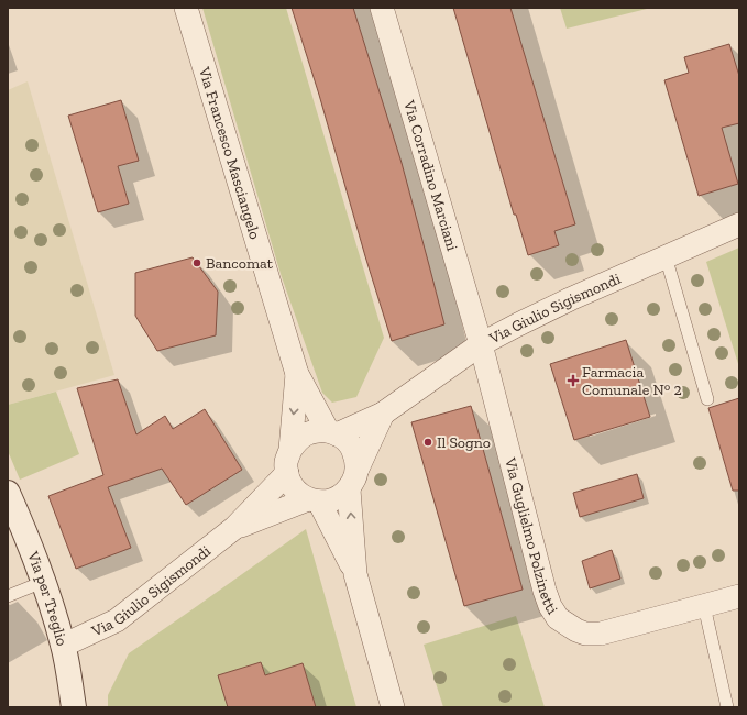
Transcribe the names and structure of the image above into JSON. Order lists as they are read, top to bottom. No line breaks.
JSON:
{"streets":{"main road":["Via per Treglio"],"street":["Via Francesco Masciangelo","Via Corradino Marciani","Via Giulio Sigismondi","Via Guglielmo Polzinetti"]},"crossings":[["Via Francesco Masciangelo","Via Giulio Sigismondi"],["Via Corradino Marciani","Via Giulio Sigismondi"],["Via Corradino Marciani","Via Guglielmo Polzinetti"],["Via Giulio Sigismondi","Via Guglielmo Polzinetti"],["Via Giulio Sigismondi","Via per Treglio"]],"places":{"other":["Bancomat","Il Sogno"],"health":["Farmacia Comunale N° 2"]}}
